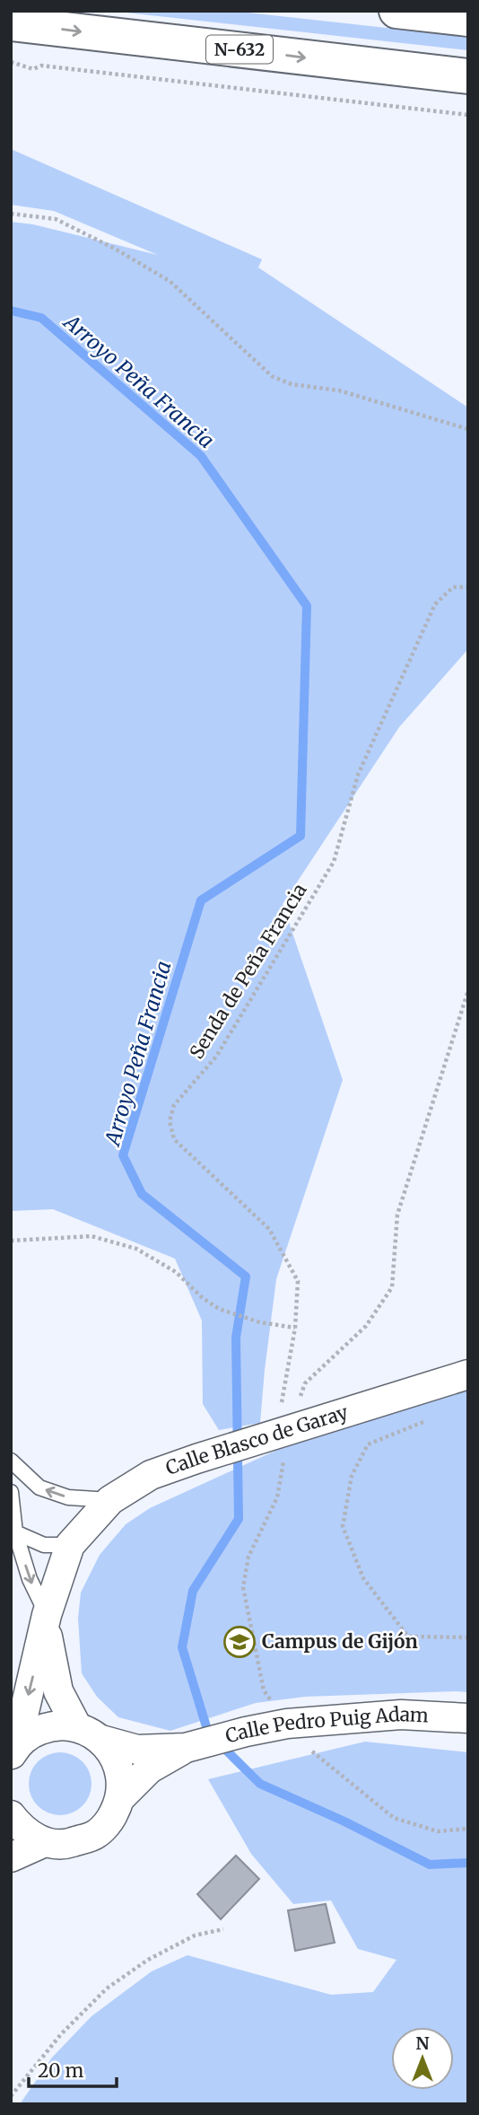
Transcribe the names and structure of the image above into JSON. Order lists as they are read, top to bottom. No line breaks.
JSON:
{"streets":{"highway":["N-632"],"street":["Calle Blasco de Garay","Calle Pedro Puig Adam"],"path":["Senda de Peña Francia"]},"crossings":[["Senda de Peña Francia","Calle Blasco de Garay"],["Senda de Peña Francia","Calle Pedro Puig Adam"]],"water":["Arroyo Peña Francia"],"places":{"school or university":["Campus de Gijón"]},"scale_bar":"20 m","north":"top"}
